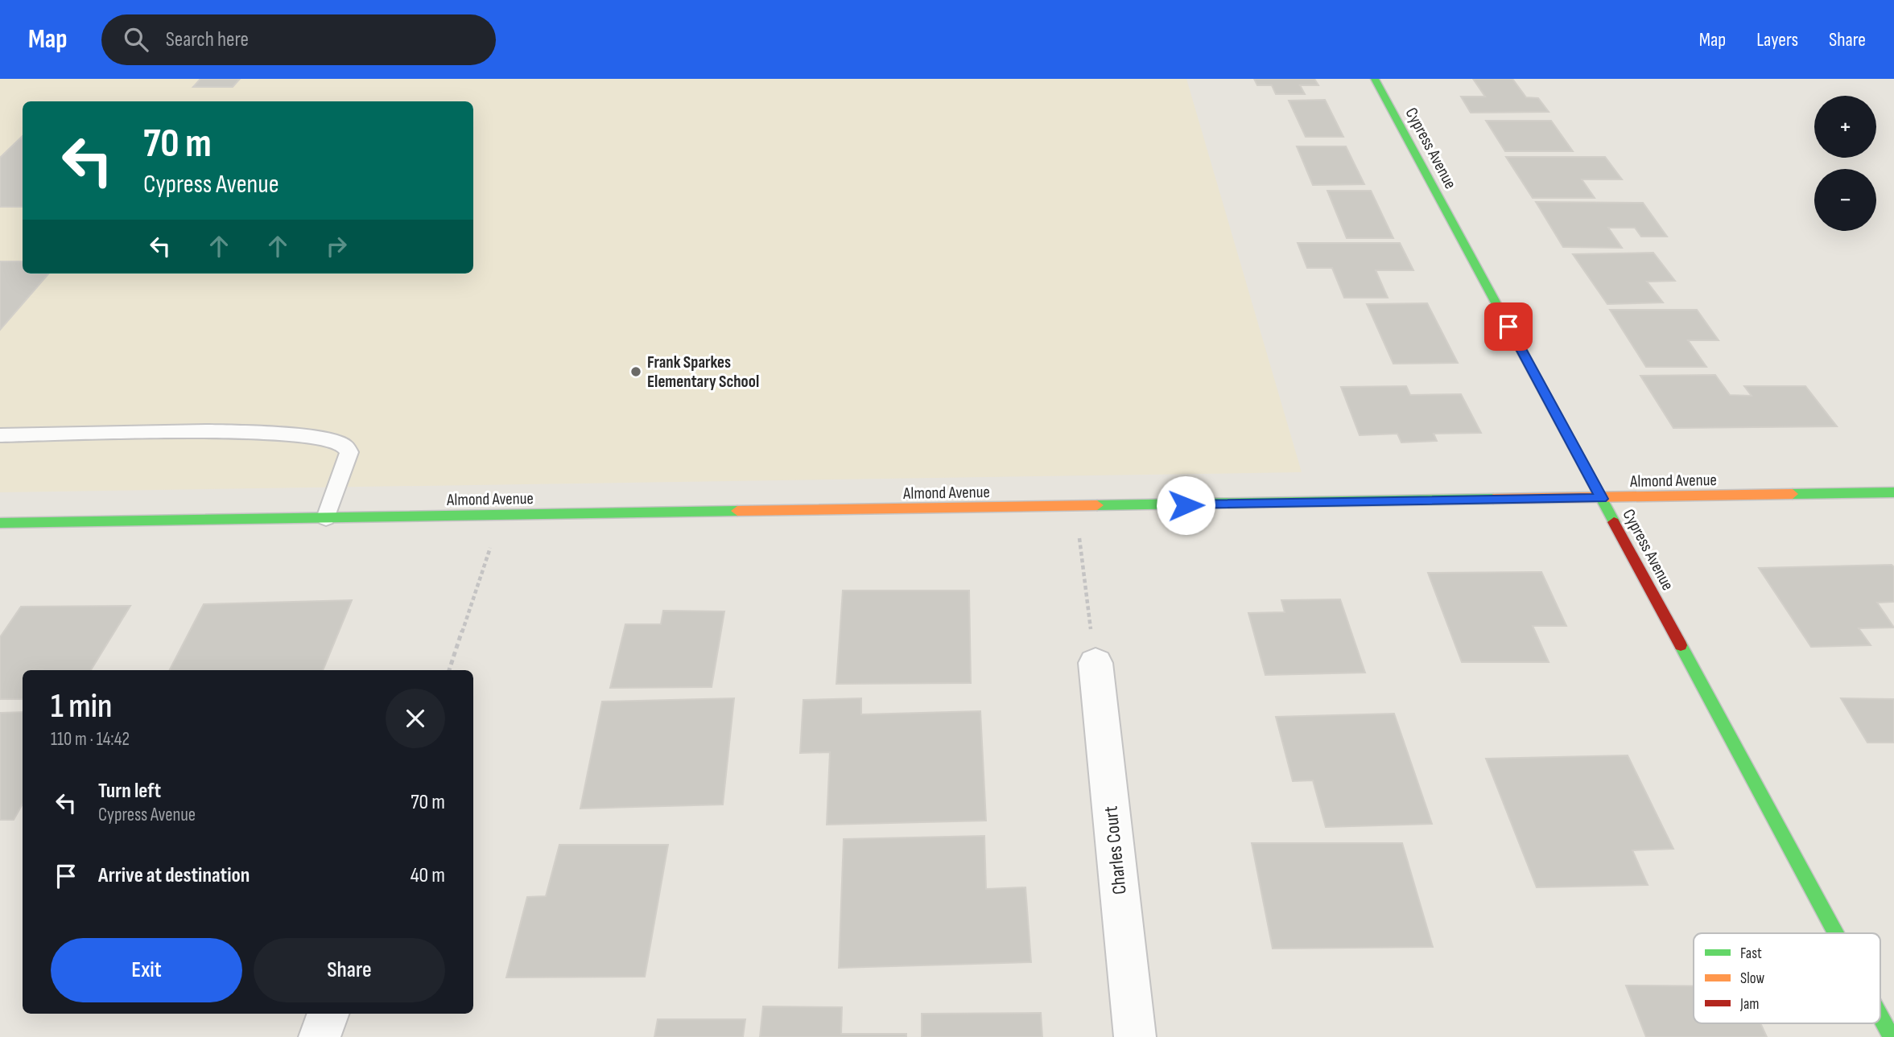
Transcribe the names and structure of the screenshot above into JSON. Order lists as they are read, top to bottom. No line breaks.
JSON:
{"streets":{"street":["Cypress Avenue","Almond Avenue","Charles Court"]},"crossings":[["Cypress Avenue","Almond Avenue"]],"places":["Frank Sparkes Elementary School"],"legend":["Fast","Slow","Jam"],"page":{"header":"Map","search":"Search here","nav":["Map","Layers","Share"],"map_buttons":["+","−"],"turn":["70 m","Cypress Avenue"],"heading":["1 min","110 m · 14:42"],"list":[{"name":"Turn left","note":"Cypress Avenue","value":"70 m"},{"name":"Arrive at destination","value":"40 m"}],"buttons":["Exit","Share"]}}
